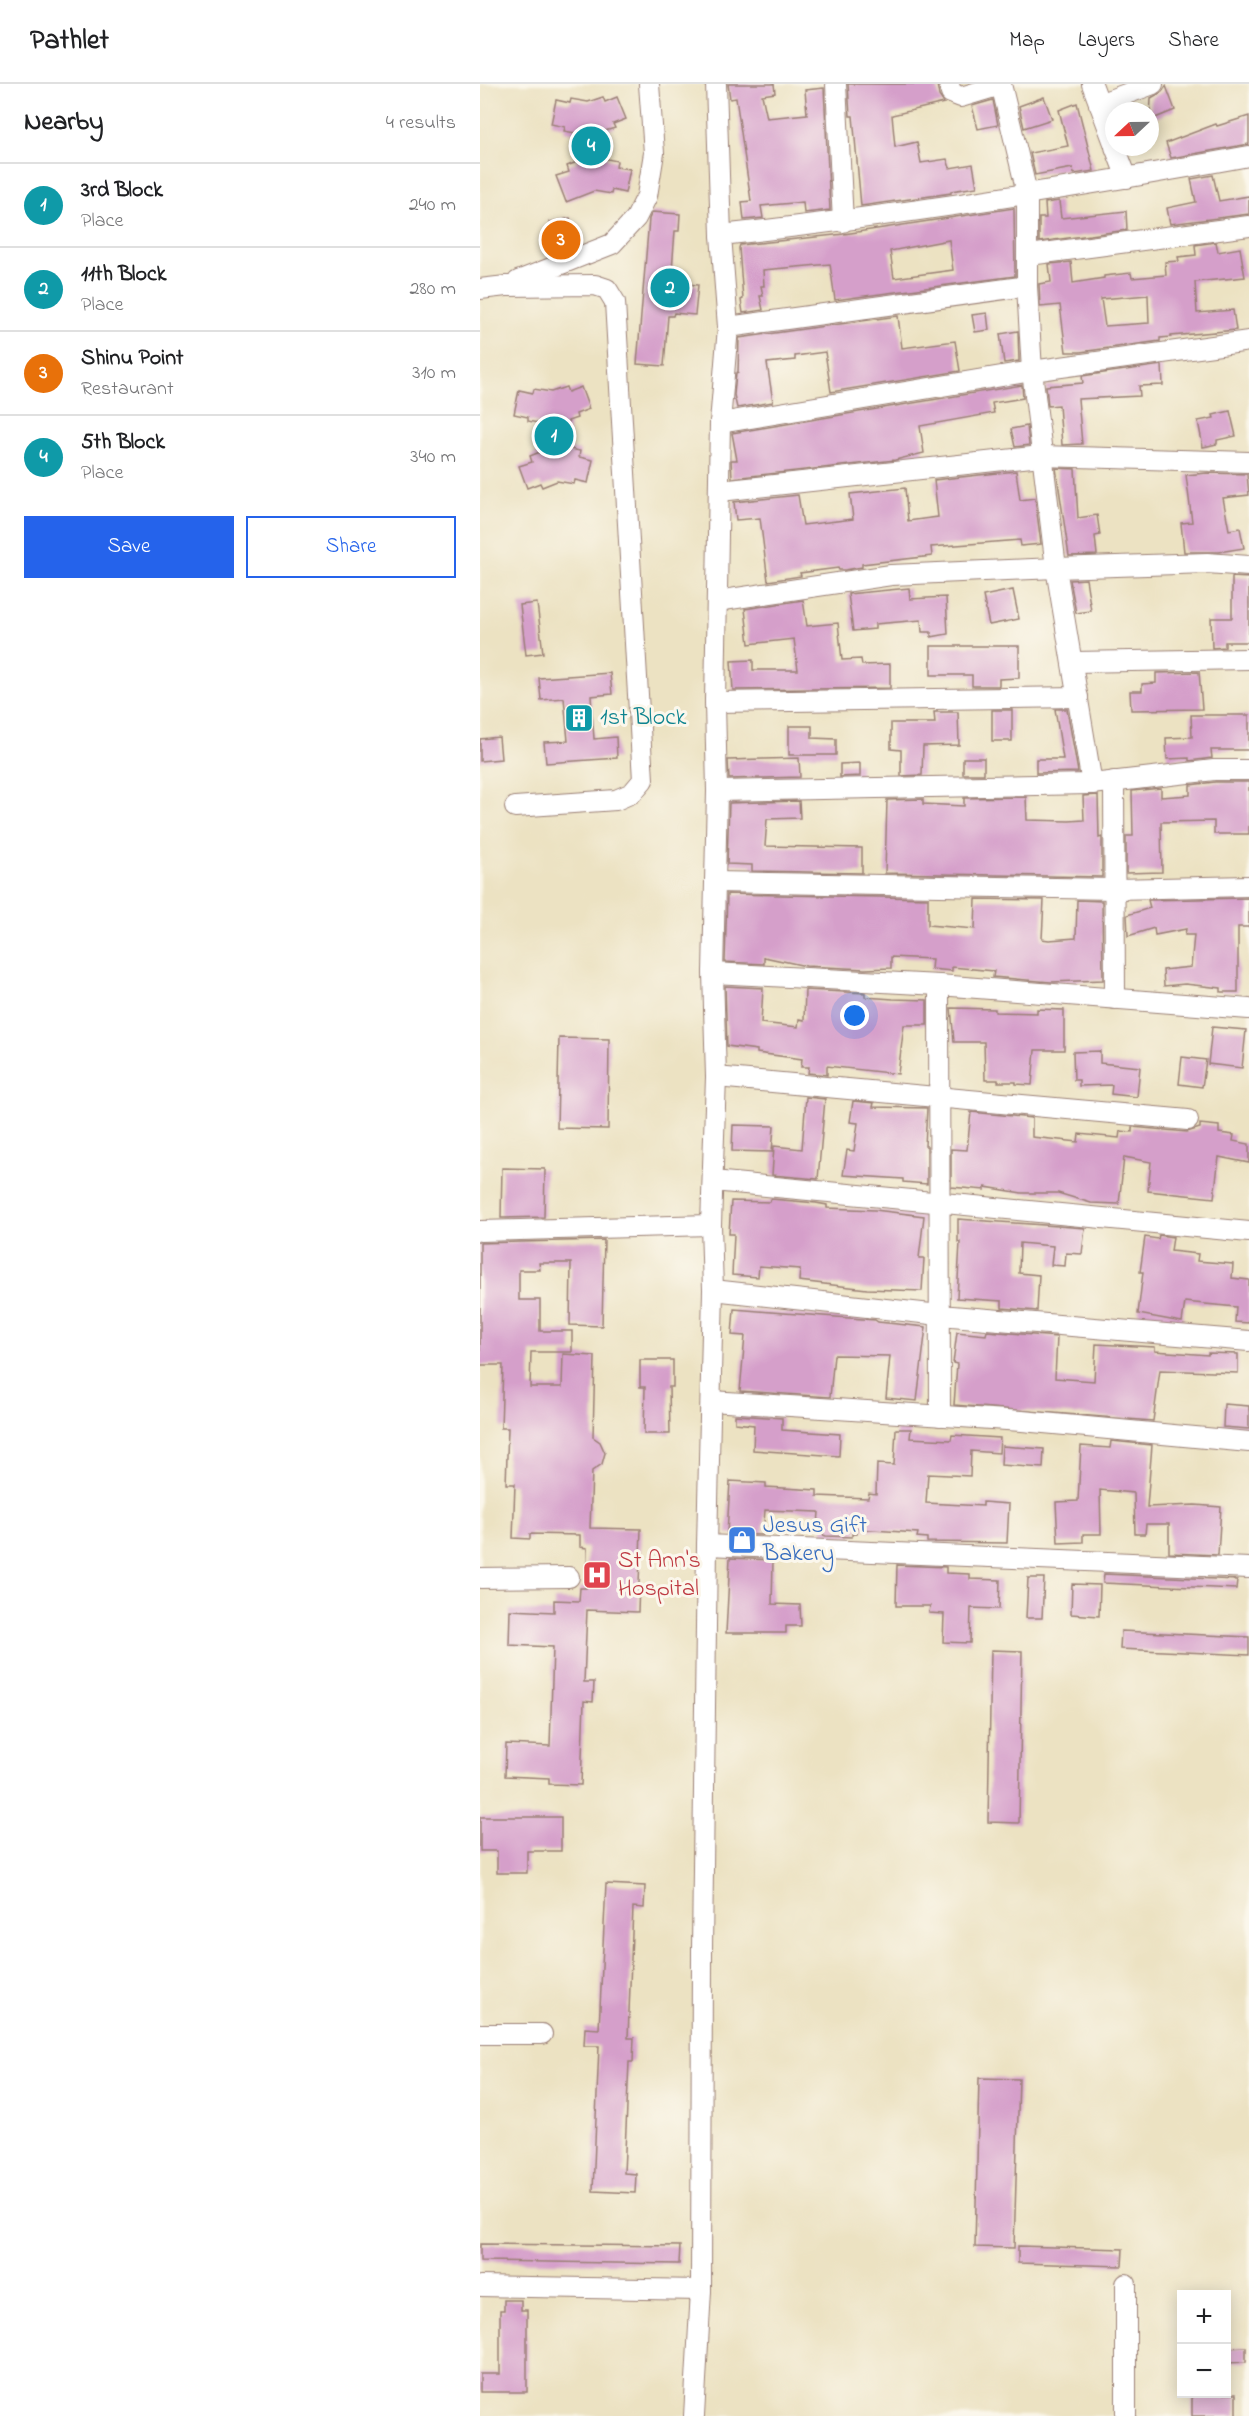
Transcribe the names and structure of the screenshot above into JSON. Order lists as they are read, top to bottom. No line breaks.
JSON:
{"places":{"building":["1st Block"],"shop":["Jesus Gift Bakery"],"hospital":["St Ann's Hospital"]},"north":"left","page":{"header":"Pathlet","nav":["Map","Layers","Share"],"heading":["Nearby","4 results"],"pins":["4","3","2","1"],"list":[{"mark":"1","name":"3rd Block","note":"Place","value":"240 m"},{"mark":"2","name":"11th Block","note":"Place","value":"280 m"},{"mark":"3","name":"Shinu Point","note":"Restaurant","value":"310 m"},{"mark":"4","name":"5th Block","note":"Place","value":"340 m"}],"buttons":["Save","Share"],"map_buttons":["+","−"]}}
